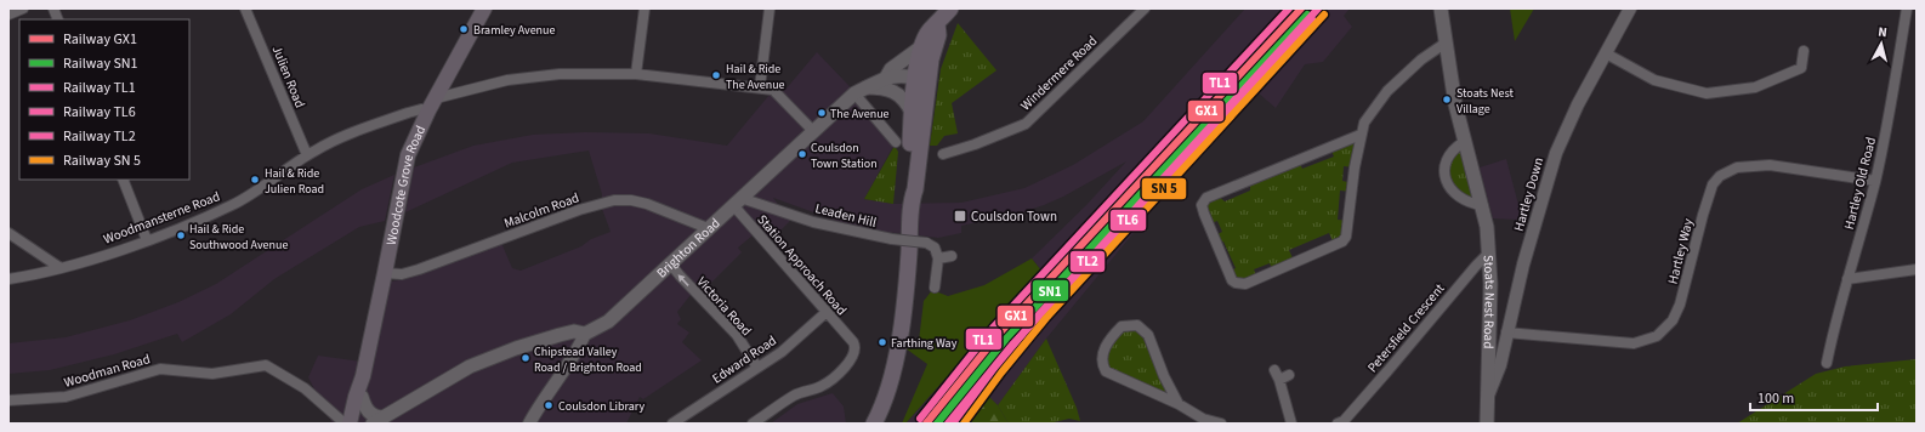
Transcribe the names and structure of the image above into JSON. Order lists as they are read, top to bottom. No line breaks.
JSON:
{"streets":{"highway":["Brighton Road"],"main road":["Woodcote Grove Road","Stoats Nest Road"],"street":["Windermere Road","Julien Road","Hartley Old Road","Hartley Down","Malcolm Road","Leaden Hill","Woodmansterne Road","Hartley Way","Station Approach Road","Victoria Road","Petersfield Crescent","Edward Road","Woodman Road"]},"crossings":[["Julien Road","Woodmansterne Road"],["Hartley Old Road","Hartley Way"],["Woodcote Grove Road","Malcolm Road"],["Woodcote Grove Road","Woodmansterne Road"],["Woodcote Grove Road","Woodman Road"],["Hartley Down","Hartley Way"],["Hartley Down","Stoats Nest Road"],["Malcolm Road","Brighton Road"],["Leaden Hill","Brighton Road"],["Leaden Hill","Station Approach Road"],["Brighton Road","Station Approach Road"],["Brighton Road","Victoria Road"],["Station Approach Road","Edward Road"],["Stoats Nest Road","Petersfield Crescent"],["Victoria Road","Edward Road"]],"one_way":["Victoria Road"],"places":{"other":["Bramley Avenue","Hail & Ride The Avenue","Stoats Nest Village","The Avenue","Coulsdon Town Station","Hail & Ride Julien Road","Hail & Ride Southwood Avenue","Farthing Way","Chipstead Valley Road / Brighton Road","Coulsdon Library"],"transit":["Coulsdon Town"]},"lines":["rail line GX1","rail line TL1","rail line TL2","rail line SN1","rail line TL6"],"legend":["Railway GX1","Railway SN1","Railway TL1","Railway TL6","Railway TL2","Railway SN 5"],"scale_bar":"100 m","north":"top"}
